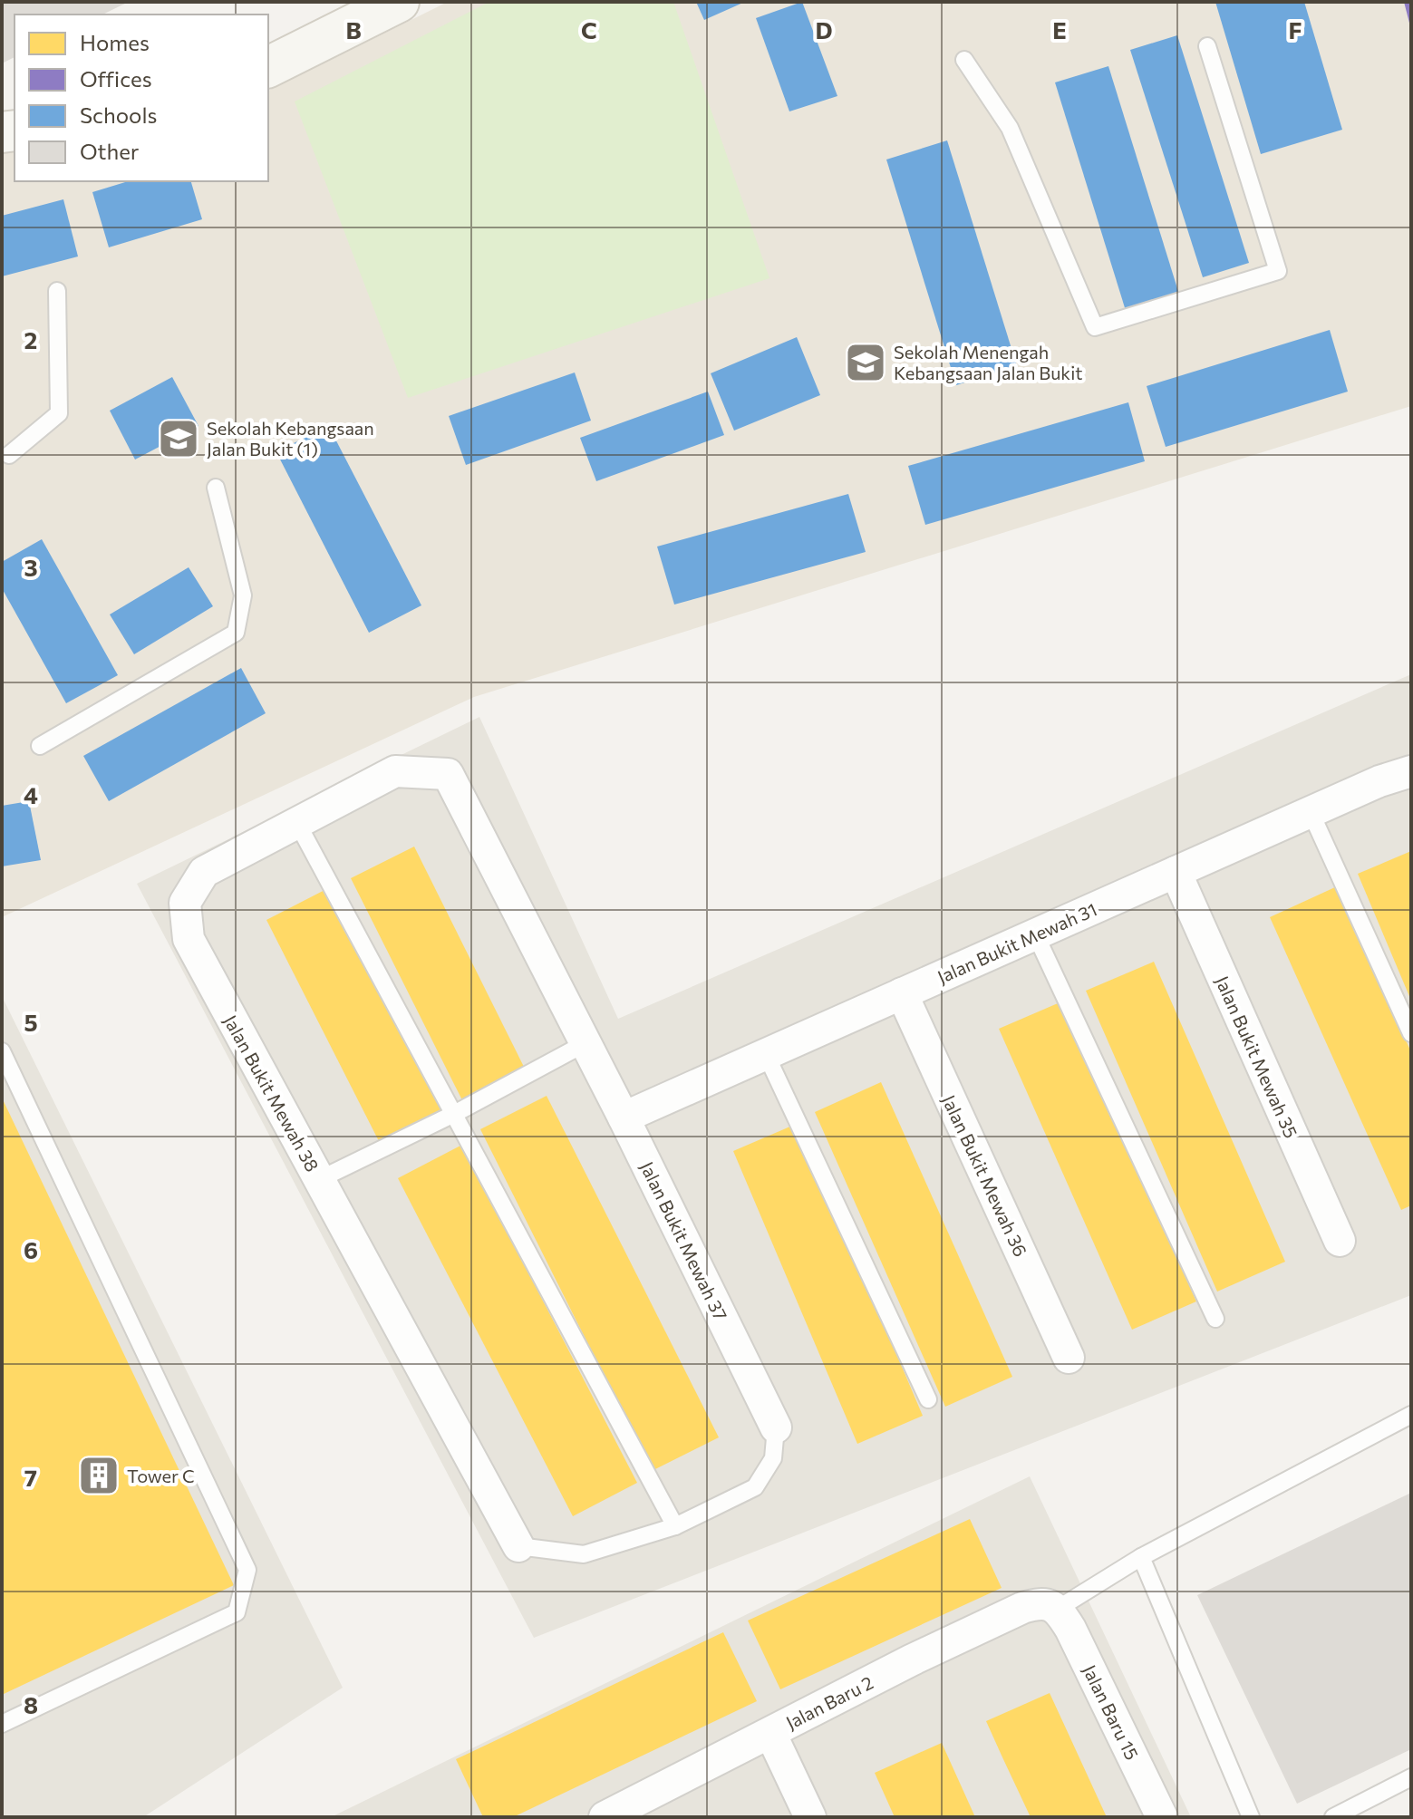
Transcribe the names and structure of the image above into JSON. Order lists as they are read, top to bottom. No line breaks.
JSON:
{"streets":{"street":["Jalan Bukit Mewah 31","Jalan Bukit Mewah 35","Jalan Bukit Mewah 38","Jalan Bukit Mewah 36","Jalan Bukit Mewah 37","Jalan Baru 2","Jalan Baru 15"]},"crossings":[["Jalan Bukit Mewah 31","Jalan Bukit Mewah 35"],["Jalan Bukit Mewah 31","Jalan Bukit Mewah 36"],["Jalan Bukit Mewah 31","Jalan Bukit Mewah 37"],["Jalan Bukit Mewah 38","Jalan Bukit Mewah 37"],["Jalan Baru 2","Jalan Baru 15"]],"places":{"school or university":["Sekolah Menengah Kebangsaan Jalan Bukit","Sekolah Kebangsaan Jalan Bukit (1)"],"building":["Tower C"]},"legend":["Homes","Offices","Schools","Other"],"grid":{"columns":["B","C","D","E","F"],"rows":["2","3","4","5","6","7","8"]}}
